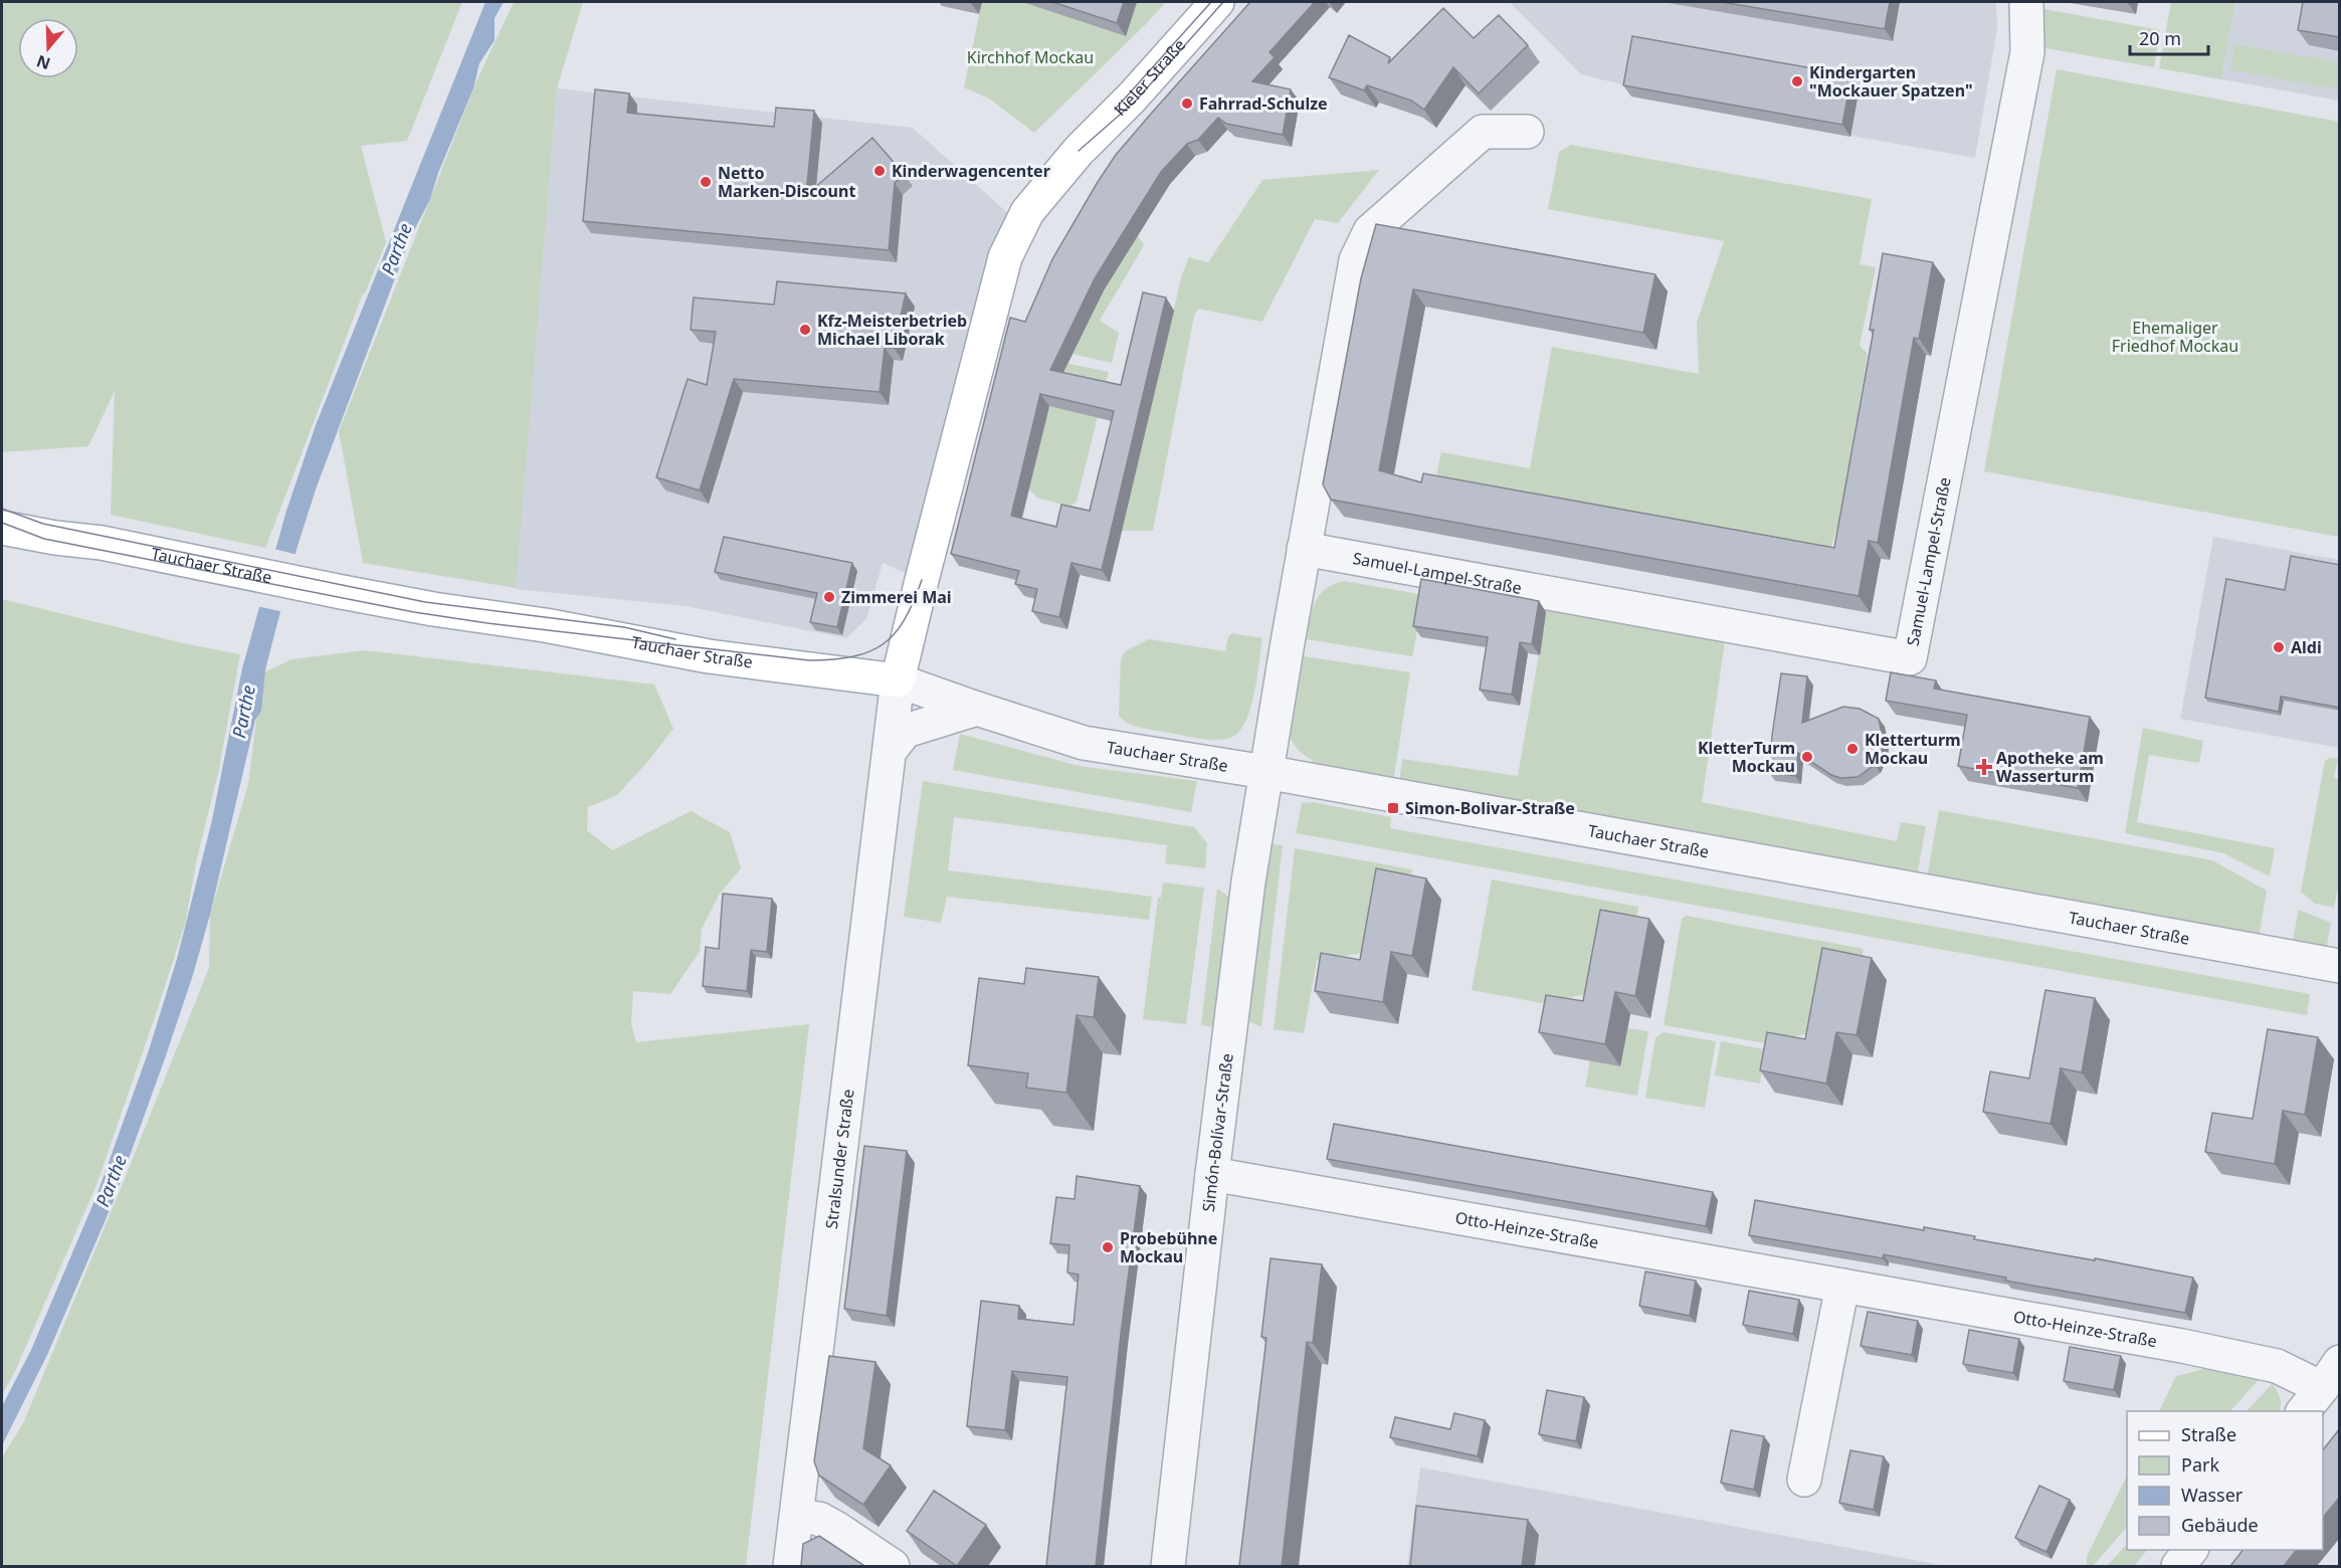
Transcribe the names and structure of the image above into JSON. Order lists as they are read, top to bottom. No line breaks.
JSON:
{"streets":{"main road":["Kieler Straße","Tauchaer Straße"],"street":["Samuel-Lampel-Straße","Simón-Bolívar-Straße","Stralsunder Straße","Otto-Heinze-Straße"]},"crossings":[["Kieler Straße","Tauchaer Straße"],["Kieler Straße","Stralsunder Straße"],["Tauchaer Straße","Simón-Bolívar-Straße"],["Tauchaer Straße","Stralsunder Straße"],["Simón-Bolívar-Straße","Otto-Heinze-Straße"]],"water":["Parthe"],"parks":["Kirchhof Mockau","Ehemaliger Friedhof Mockau"],"places":{"other":["Kindergarten \"Mockauer Spatzen\"","Fahrrad-Schulze","Kinderwagencenter","Netto Marken-Discount","Kfz-Meisterbetrieb Michael Liborak","Zimmerei Mai","Aldi","Kletterturm Mockau","KletterTurm Mockau","Probebühne Mockau"],"health":["Apotheke am Wasserturm"],"transit":["Simon-Bolivar-Straße"]},"legend":["Straße","Park","Wasser","Gebäude"],"scale_bar":"20 m","north":"bottom"}
